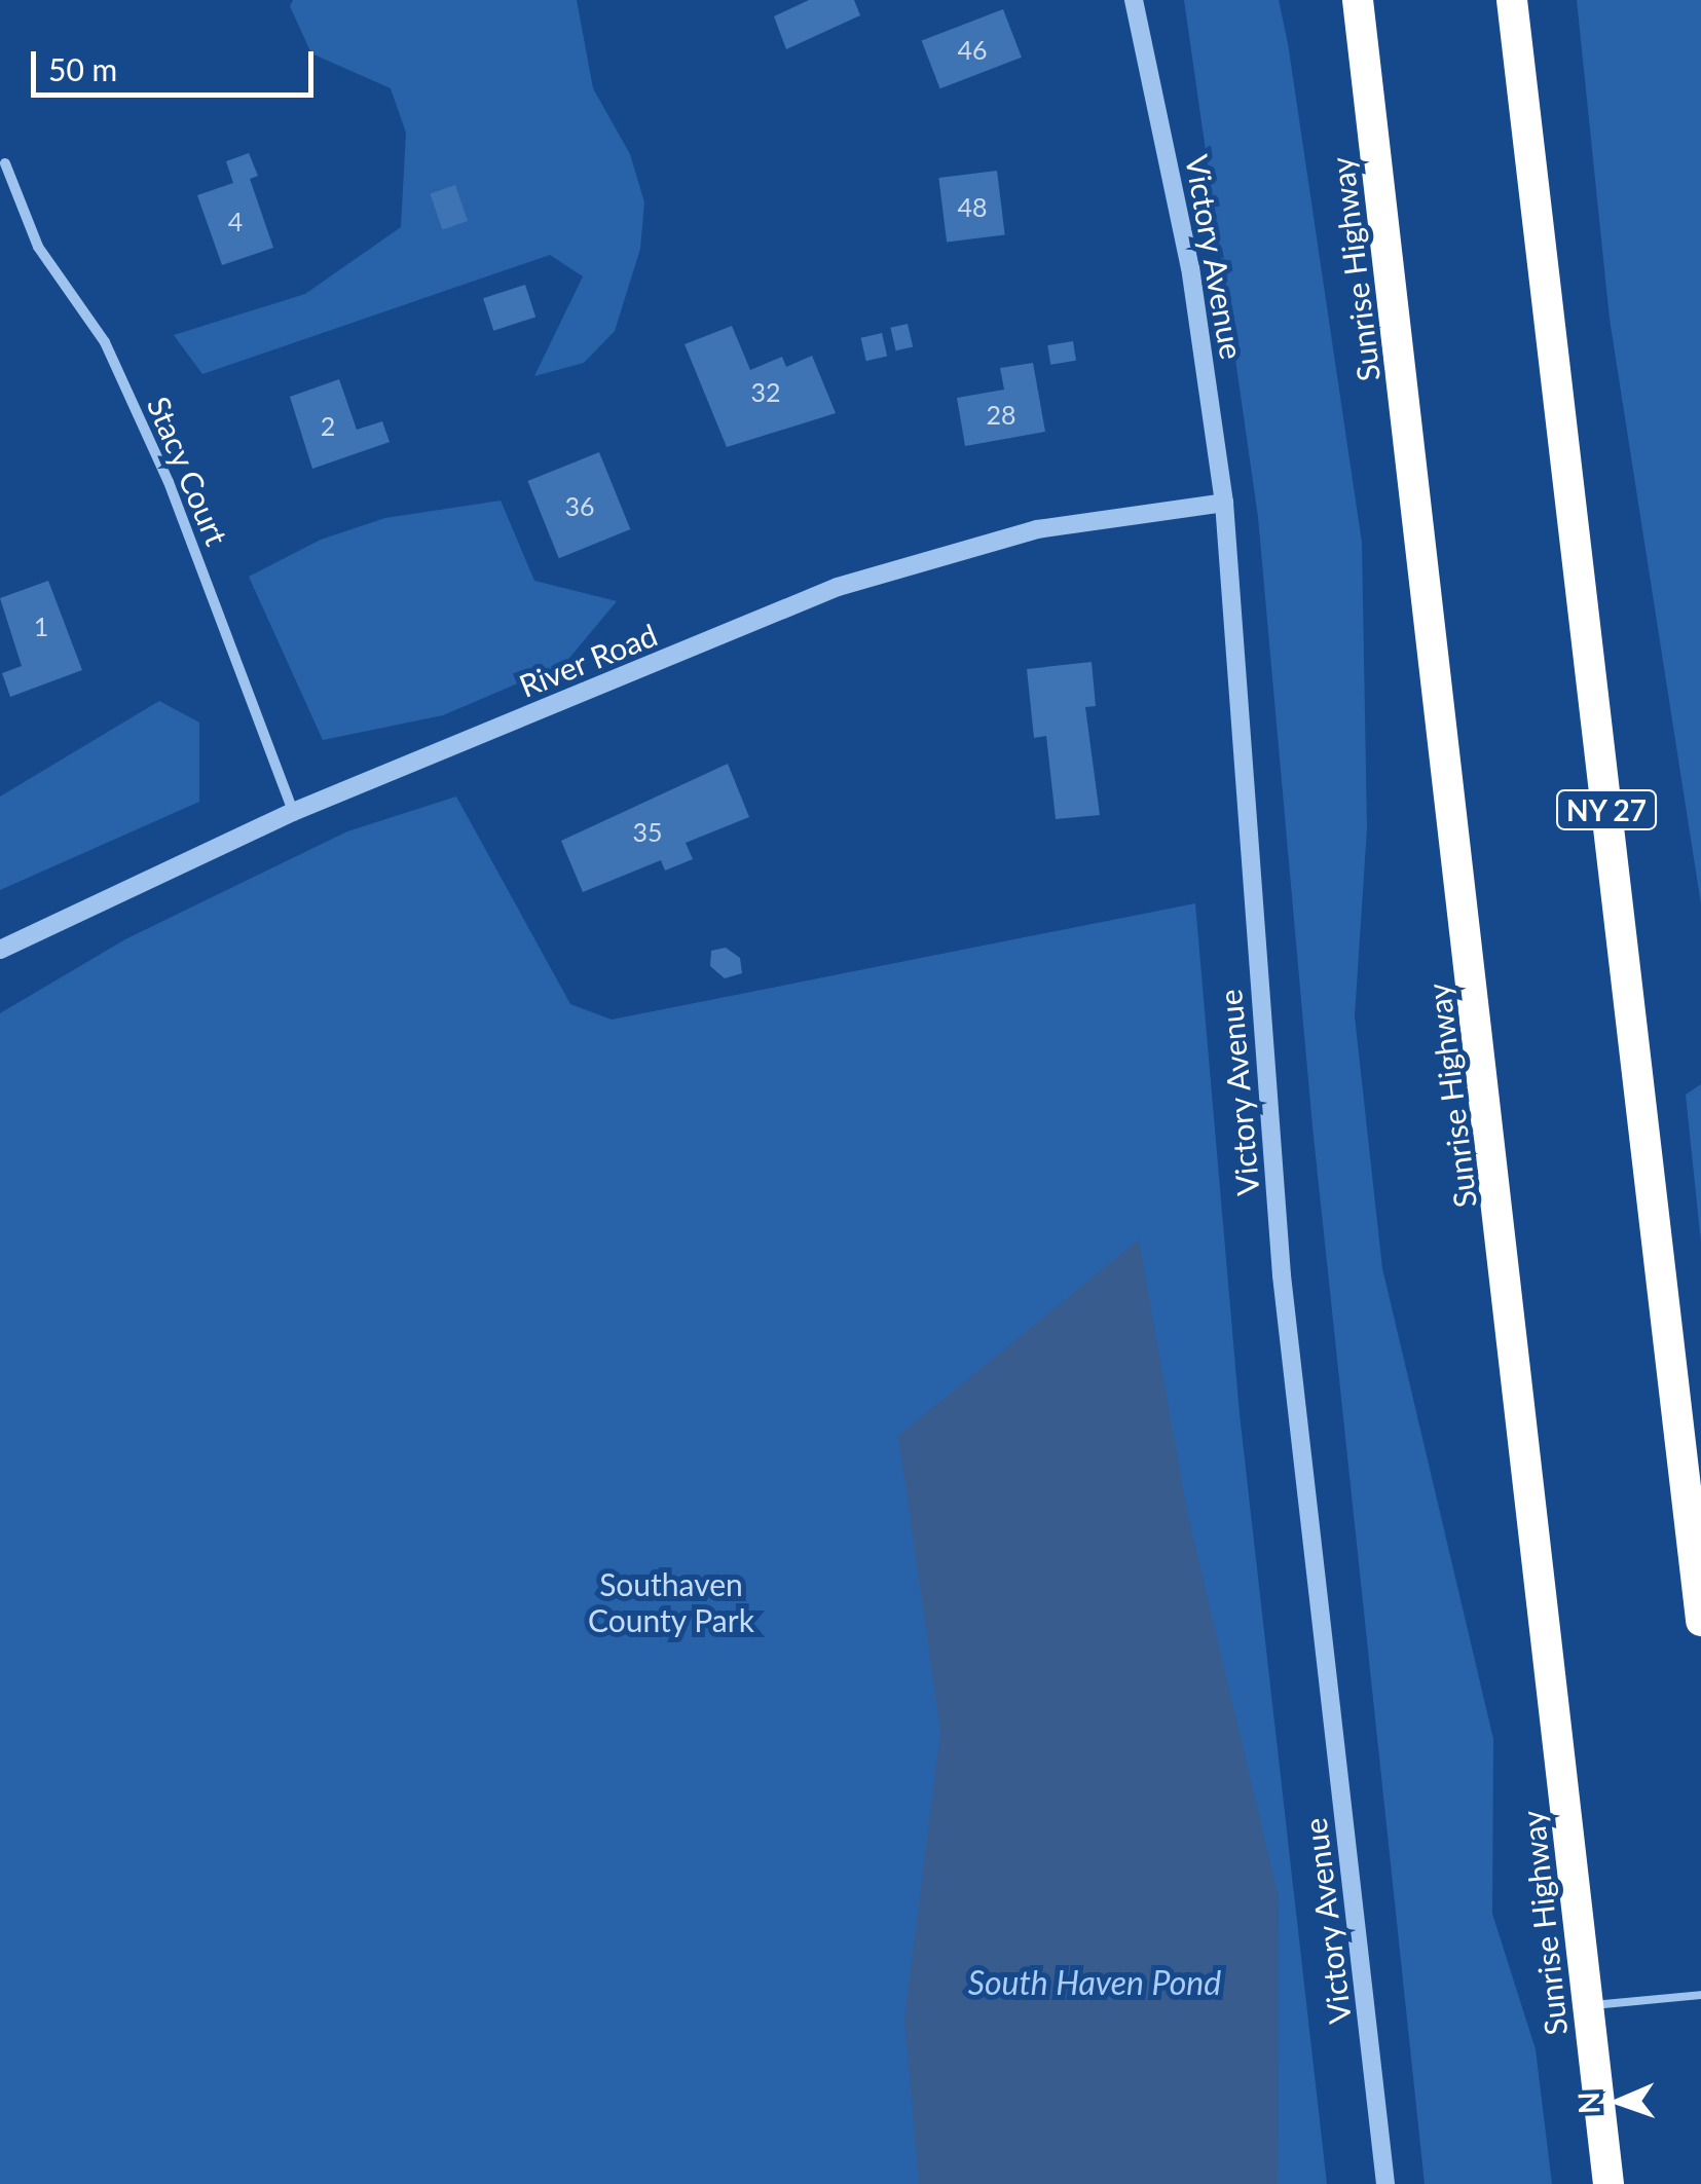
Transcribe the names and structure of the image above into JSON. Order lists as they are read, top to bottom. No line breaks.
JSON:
{"streets":{"highway":["Sunrise Highway","NY 27"],"street":["Victory Avenue","Stacy Court","River Road"]},"crossings":[["Victory Avenue","River Road"],["Stacy Court","River Road"]],"water":["South Haven Pond"],"parks":["Southaven County Park"],"house_numbers":["46","48","4","32","28","2","36","1","35"],"scale_bar":"50 m","north":"left"}
